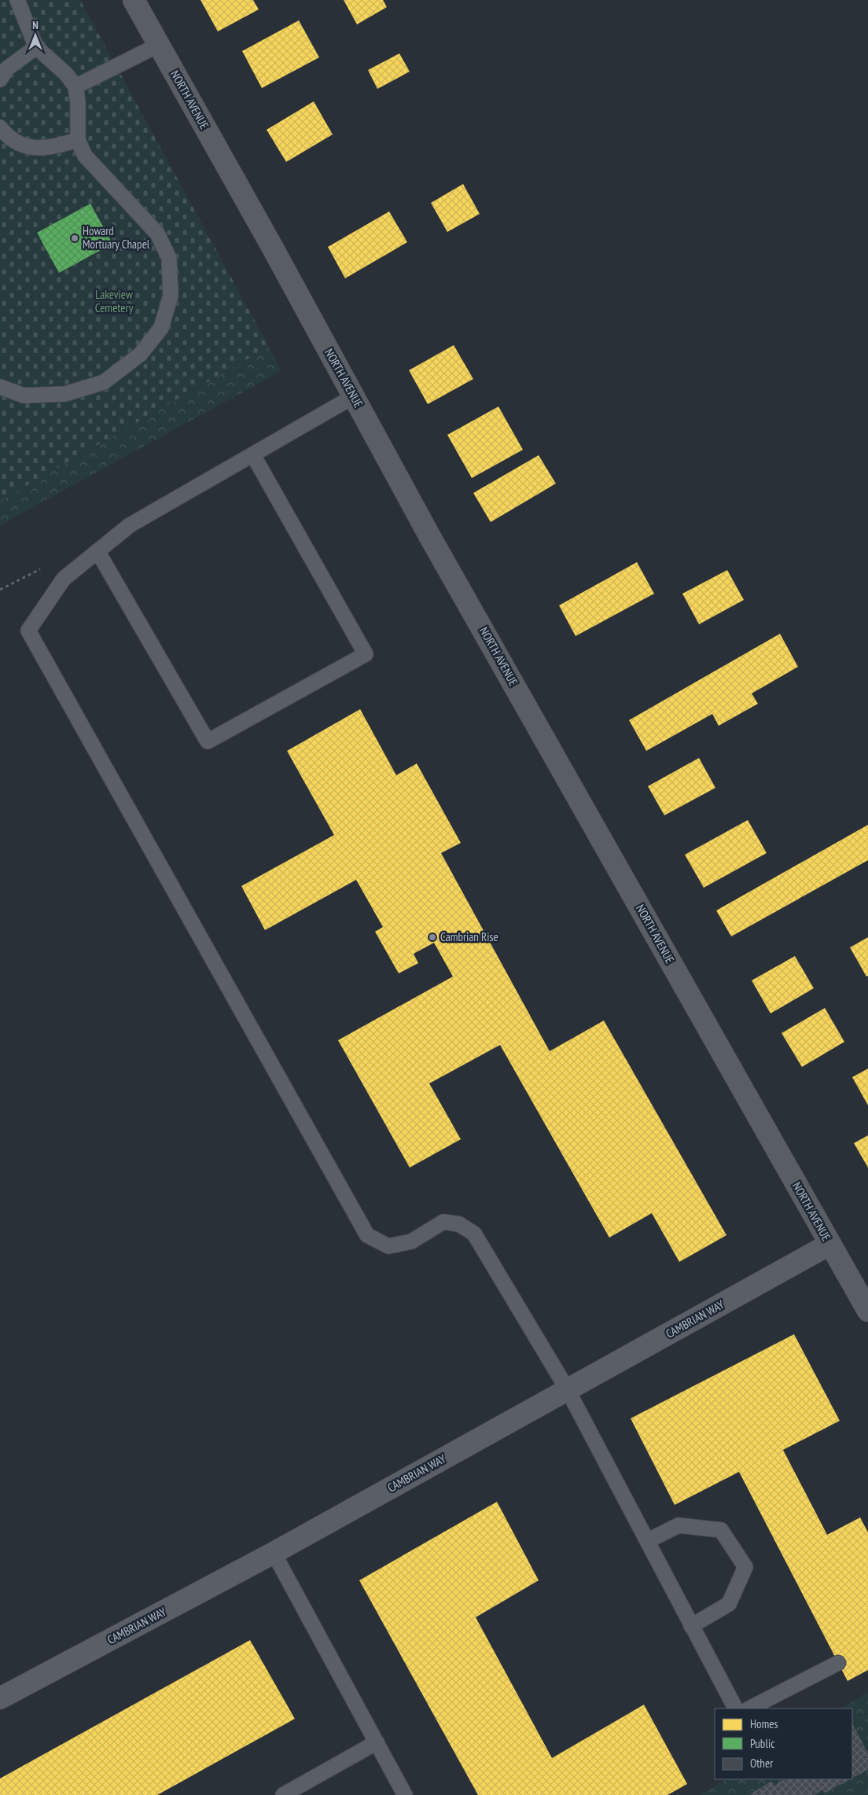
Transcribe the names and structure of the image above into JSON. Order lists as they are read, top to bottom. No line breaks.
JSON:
{"streets":{"main road":["NORTH AVENUE"],"street":["CAMBRIAN WAY"]},"crossings":[["NORTH AVENUE","CAMBRIAN WAY"]],"parks":["Lakeview Cemetery"],"places":["Howard Mortuary Chapel","Cambrian Rise"],"legend":["Homes","Public","Other"],"north":"top"}
